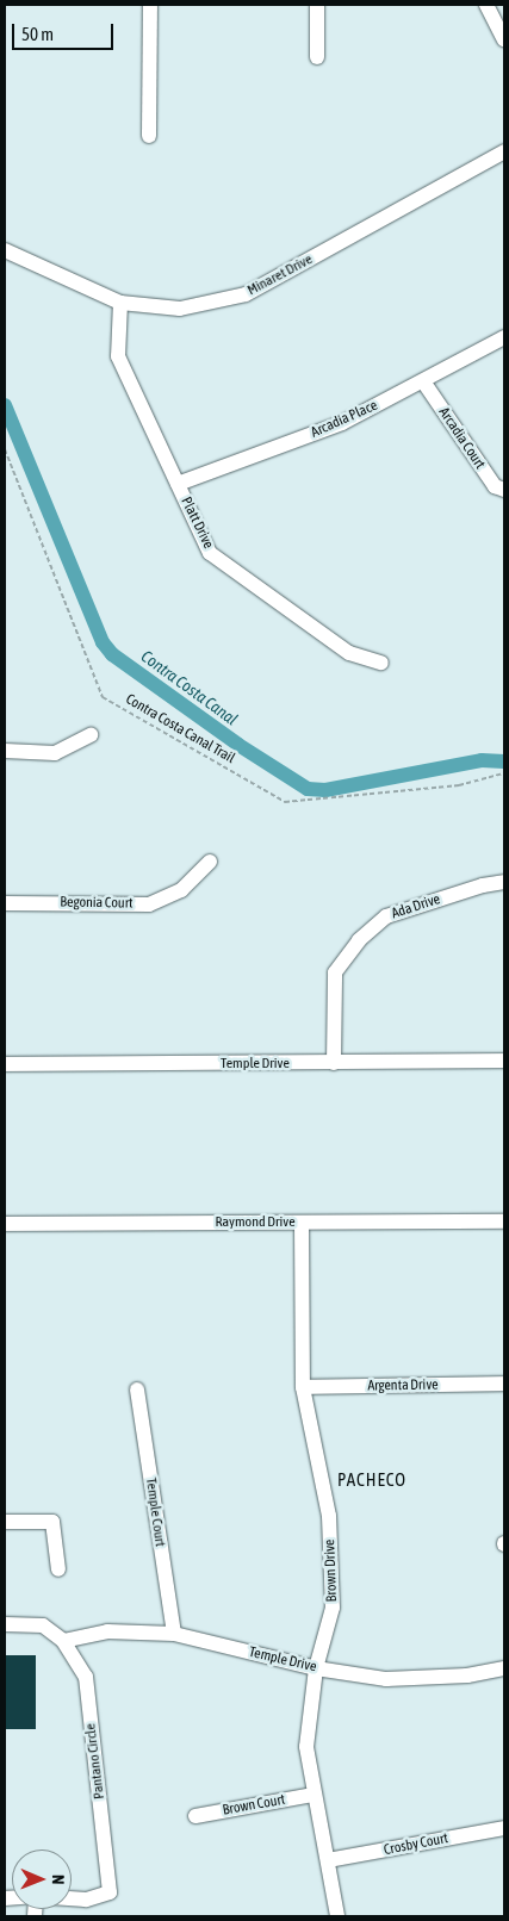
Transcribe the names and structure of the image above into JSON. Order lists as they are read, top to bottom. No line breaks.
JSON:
{"streets":{"street":["Minaret Drive","Arcadia Place","Arcadia Court","Platt Drive","Begonia Court","Ada Drive","Temple Drive","Raymond Drive","Argenta Drive","Temple Court","Brown Drive","Pantano Circle","Brown Court","Crosby Court"],"path":["Contra Costa Canal Trail"]},"crossings":[["Minaret Drive","Platt Drive"],["Arcadia Place","Arcadia Court"],["Arcadia Place","Platt Drive"],["Ada Drive","Temple Drive"],["Temple Drive","Temple Court"],["Temple Drive","Brown Drive"],["Temple Drive","Pantano Circle"],["Raymond Drive","Brown Drive"],["Argenta Drive","Brown Drive"],["Brown Drive","Brown Court"],["Brown Drive","Crosby Court"]],"districts":["PACHECO"],"water":["Contra Costa Canal"],"scale_bar":"50 m","north":"right"}
